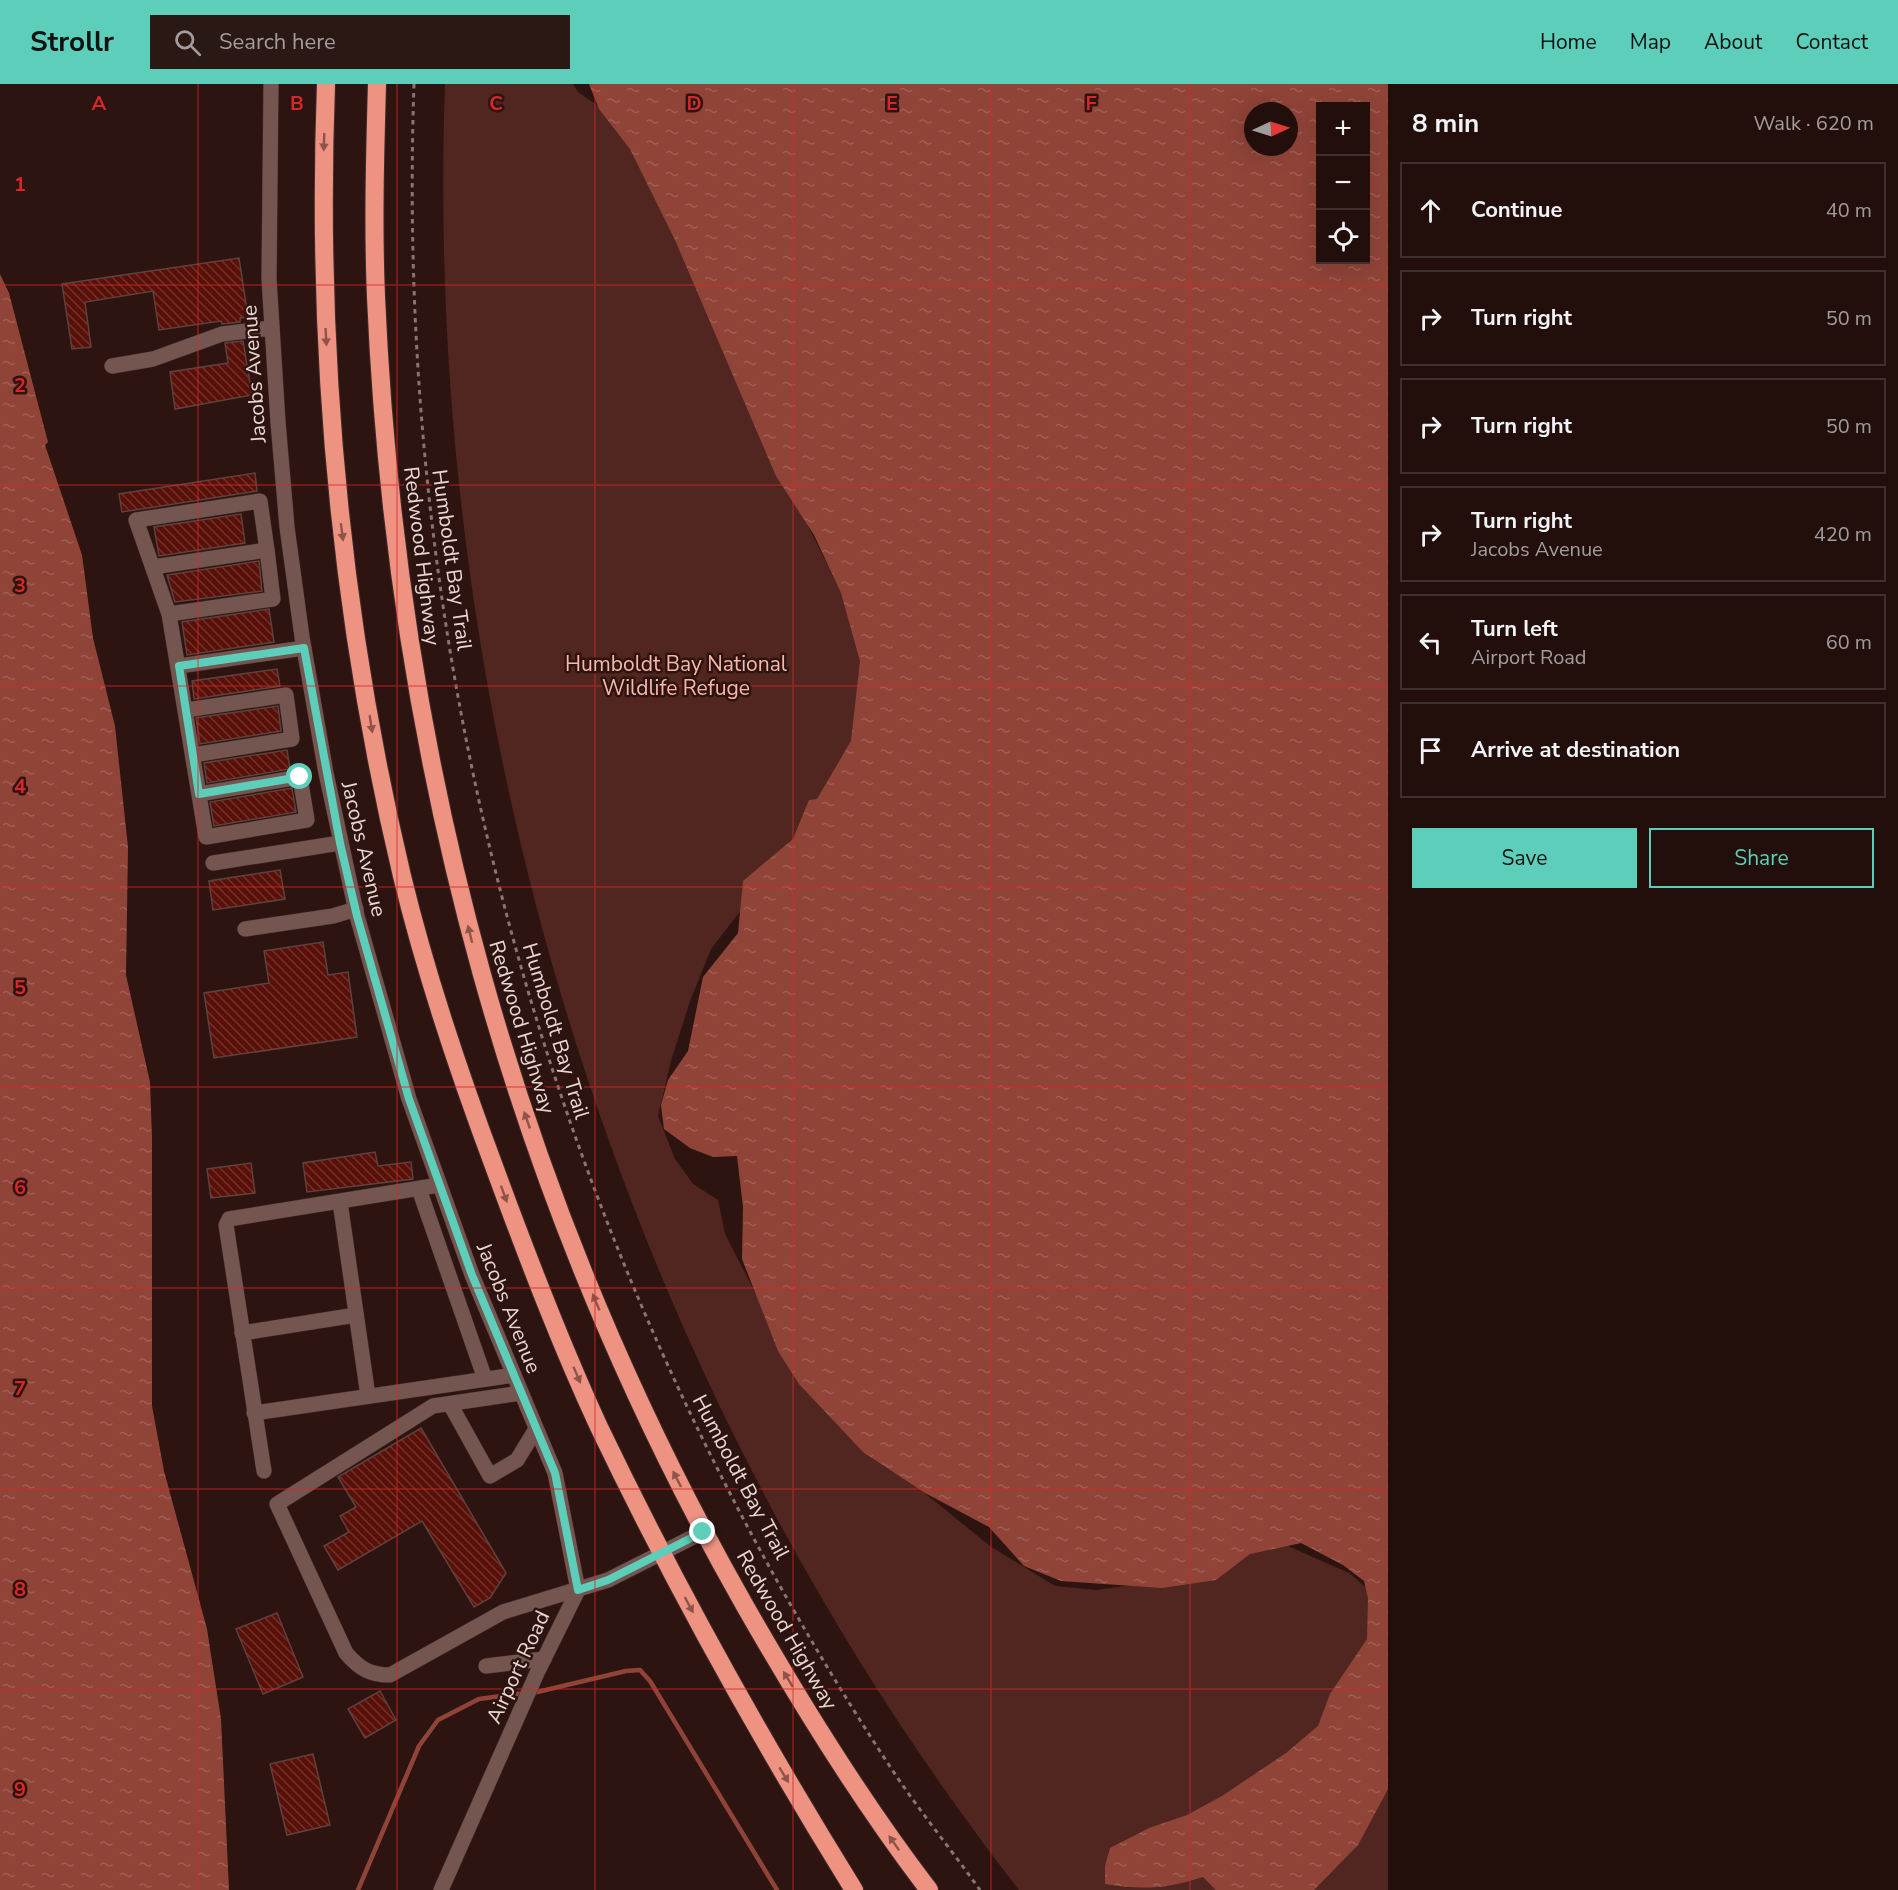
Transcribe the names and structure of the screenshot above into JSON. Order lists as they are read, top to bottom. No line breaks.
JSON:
{"streets":{"highway":["Redwood Highway"],"street":["Jacobs Avenue","Airport Road"],"path":["Humboldt Bay Trail"]},"crossings":[["Jacobs Avenue","Airport Road"]],"parks":["Humboldt Bay National Wildlife Refuge"],"north":"right","page":{"header":"Strollr","search":"Search here","nav":["Home","Map","About","Contact"],"heading":["8 min","Walk · 620 m"],"map_buttons":["+","−"],"list":[["Continue","40 m"],["Turn right","50 m"],["Turn right","50 m"],["Turn right","Jacobs Avenue","420 m"],["Turn left","Airport Road","60 m"],"Arrive at destination"],"buttons":["Save","Share"]},"grid":{"columns":["A","B","C","D","E","F"],"rows":["1","2","3","4","5","6","7","8","9"]}}
